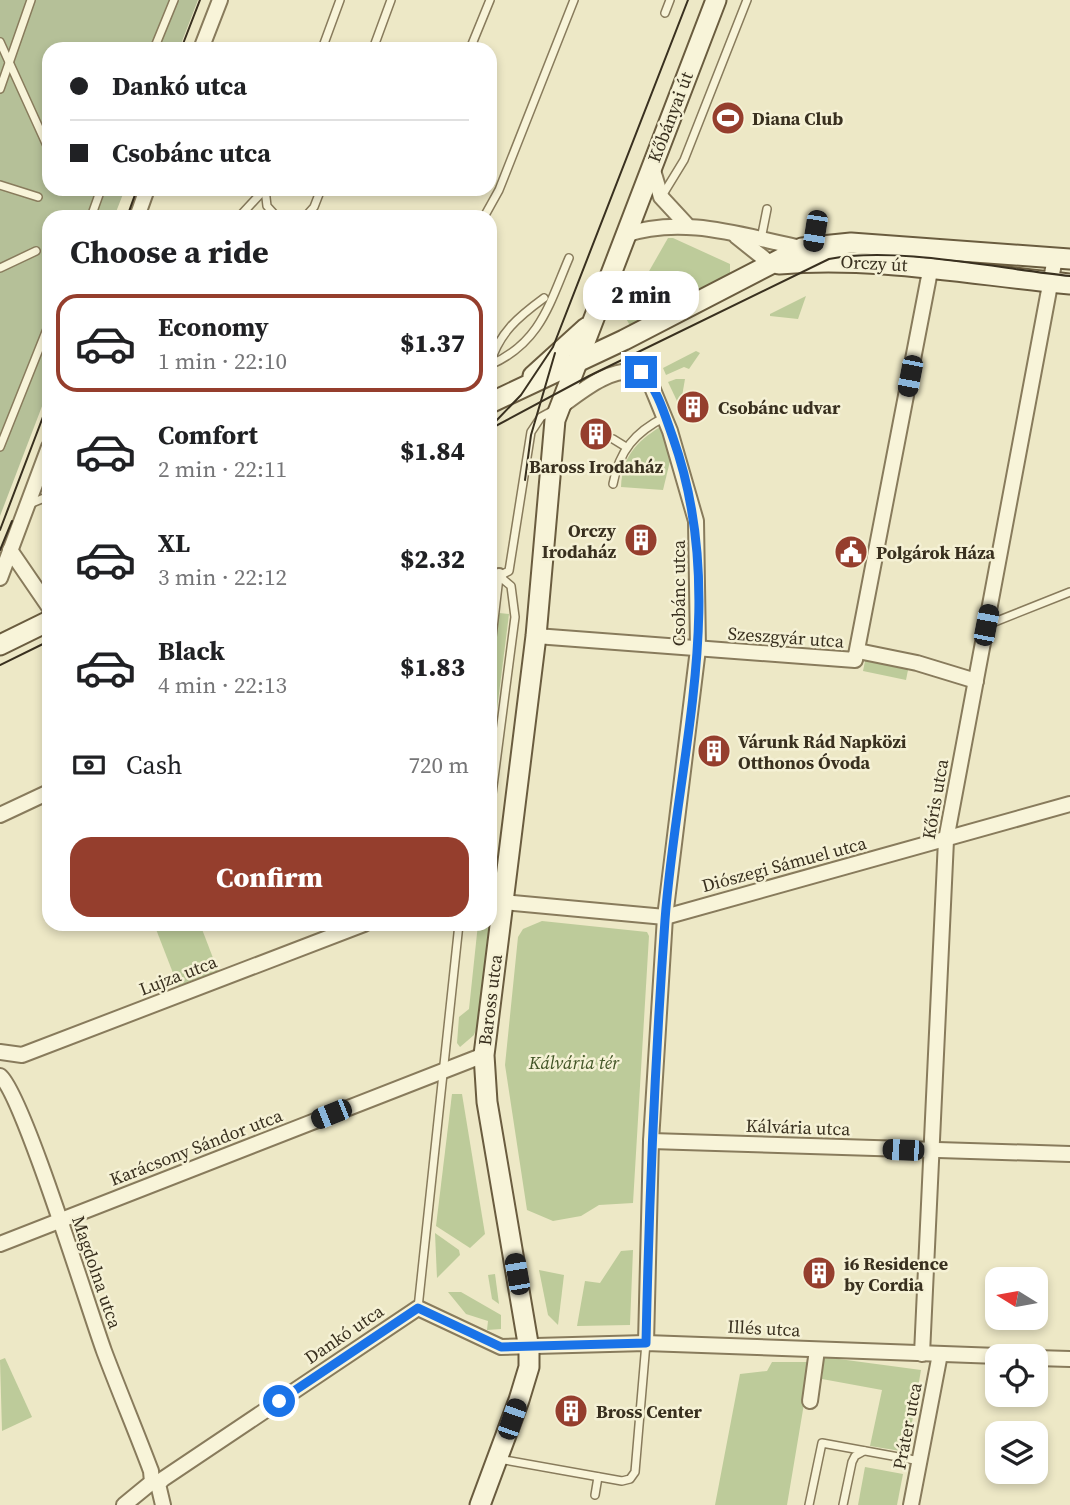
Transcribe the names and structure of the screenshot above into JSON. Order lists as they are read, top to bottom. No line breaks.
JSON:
{"streets":{"street":["Kőbányai út","Orczy út","Csobánc utca","Szeszgyár utca","Kőris utca","Diószegi Sámuel utca","Lujza utca","Baross utca","Kálvária utca","Karácsony Sándor utca","Magdolna utca","Illés utca","Dankó utca","Práter utca"]},"crossings":[["Kőbányai út","Baross utca"],["Orczy út","Kőris utca"],["Csobánc utca","Szeszgyár utca"],["Csobánc utca","Diószegi Sámuel utca"],["Csobánc utca","Baross utca"],["Szeszgyár utca","Baross utca"],["Kőris utca","Diószegi Sámuel utca"],["Kőris utca","Kálvária utca"],["Kőris utca","Illés utca"],["Diószegi Sámuel utca","Baross utca"],["Baross utca","Karácsony Sándor utca"],["Baross utca","Illés utca"],["Karácsony Sándor utca","Magdolna utca"],["Magdolna utca","Dankó utca"],["Illés utca","Práter utca"]],"parks":["Kálvária tér"],"places":{"sports":["Diana Club"],"building":["Csobánc udvar","Baross Irodaház","Orczy Irodaház","Várunk Rád Napközi Otthonos Óvoda","i6 Residence by Cordia","Bross Center"],"public building":["Polgárok Háza"]},"north":"left","page":{"banner":["Dankó utca","Csobánc utca"],"heading":"Choose a ride","bubble":"2 min","list":[{"name":"Economy","note":"1 min · 22:10","value":"$1.37"},{"name":"Comfort","note":"2 min · 22:11","value":"$1.84"},{"name":"XL","note":"3 min · 22:12","value":"$2.32"},{"name":"Black","note":"4 min · 22:13","value":"$1.83"}],"pay":["Cash","720 m"],"buttons":"Confirm"}}
